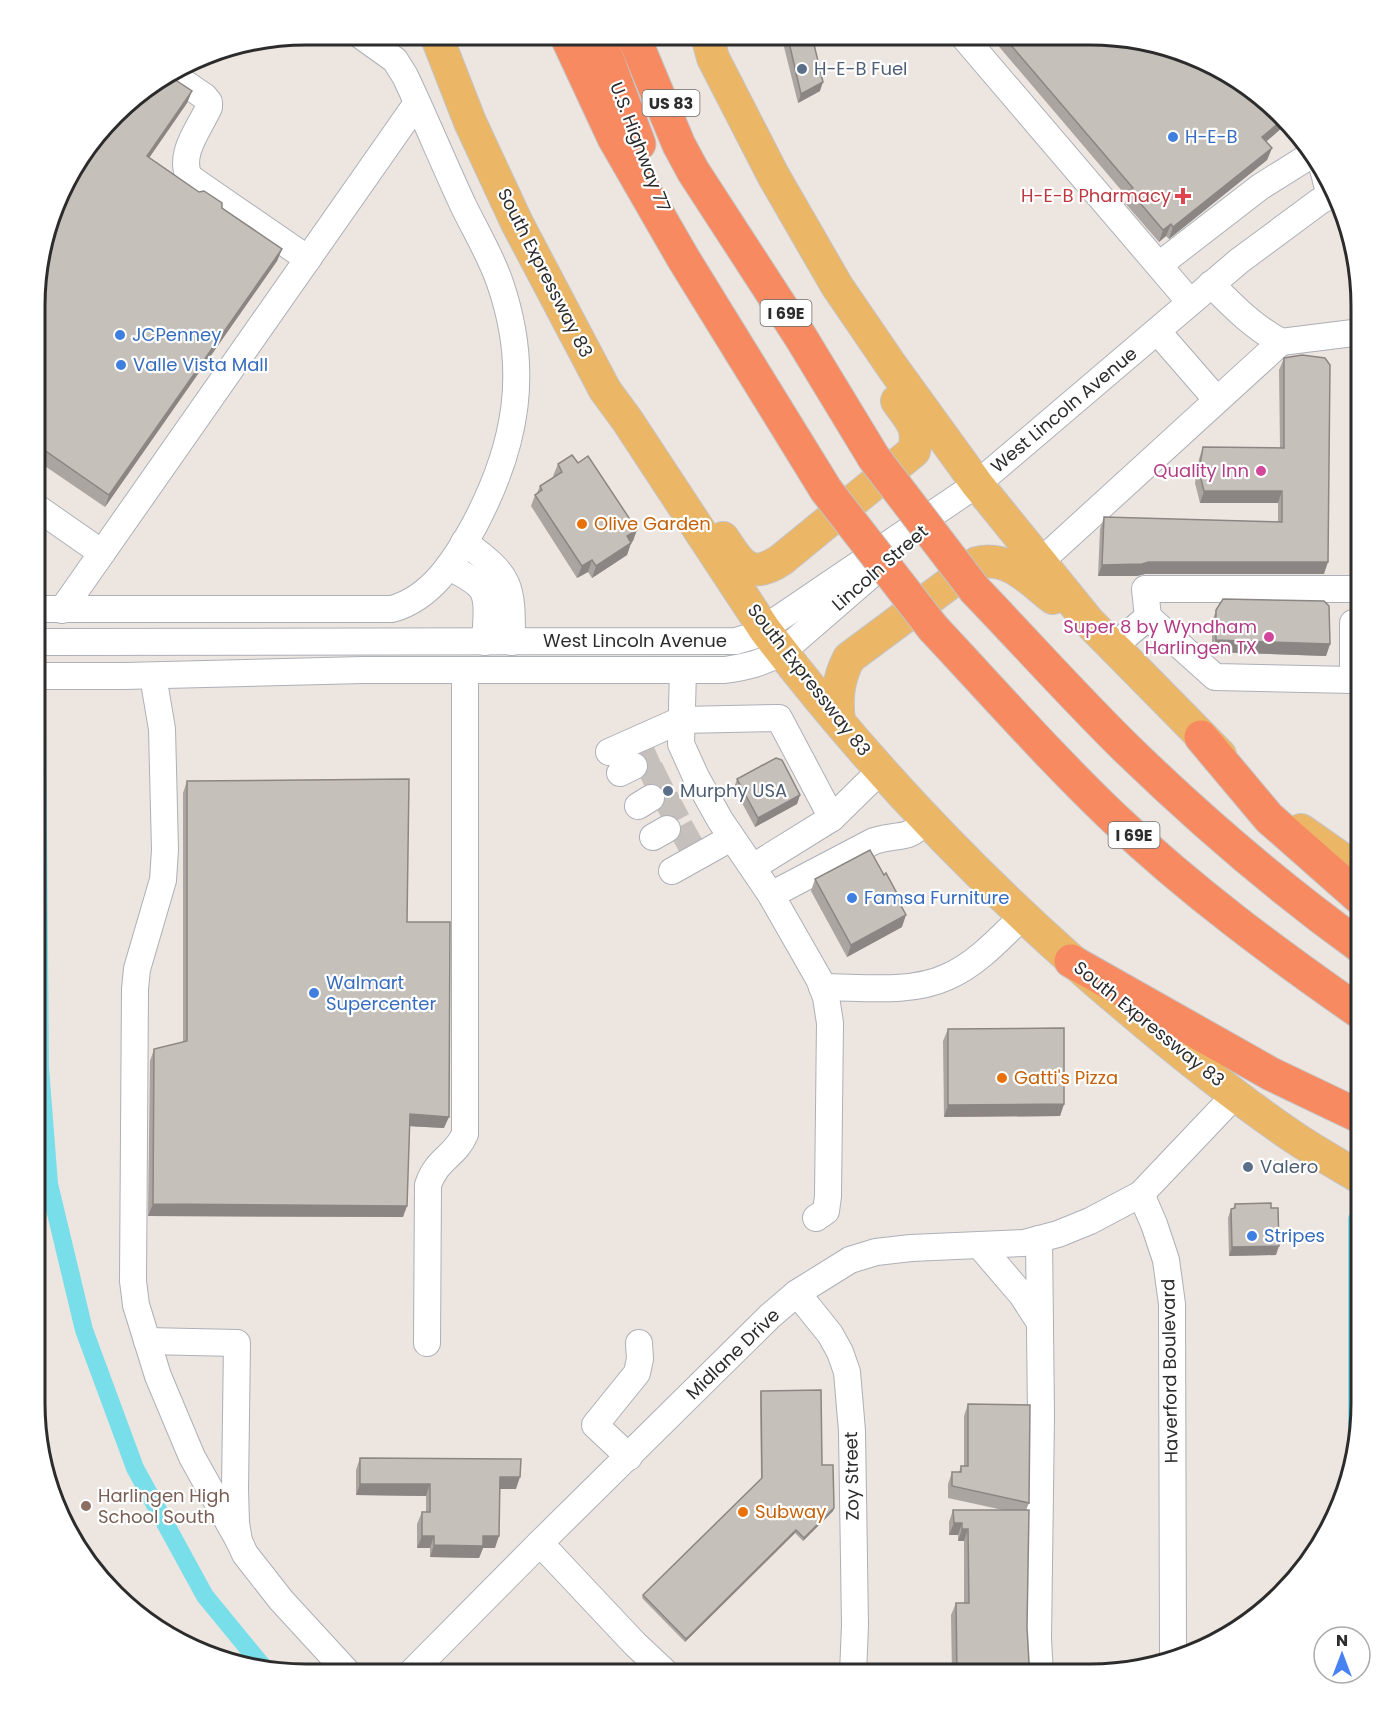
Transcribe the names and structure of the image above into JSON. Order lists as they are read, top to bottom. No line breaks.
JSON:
{"streets":{"highway":["US 83","U.S. Highway 77","I 69E"],"main road":["South Expressway 83"],"street":["West Lincoln Avenue","Midlane Drive","Haverford Boulevard","Zoy Street"]},"crossings":[["US 83","U.S. Highway 77"],["US 83","I 69E"],["U.S. Highway 77","I 69E"],["South Expressway 83","West Lincoln Avenue"],["Midlane Drive","Haverford Boulevard"],["Midlane Drive","Zoy Street"]],"places":{"other":["H-E-B Fuel","H-E-B","JCPenney","Valle Vista Mall","Quality Inn","Olive Garden","Super 8 by Wyndham Harlingen TX","Murphy USA","Famsa Furniture","Walmart Supercenter","Gatti's Pizza","Valero","Stripes","Harlingen High School South","Subway"],"health":["H-E-B Pharmacy"]},"north":"top"}
